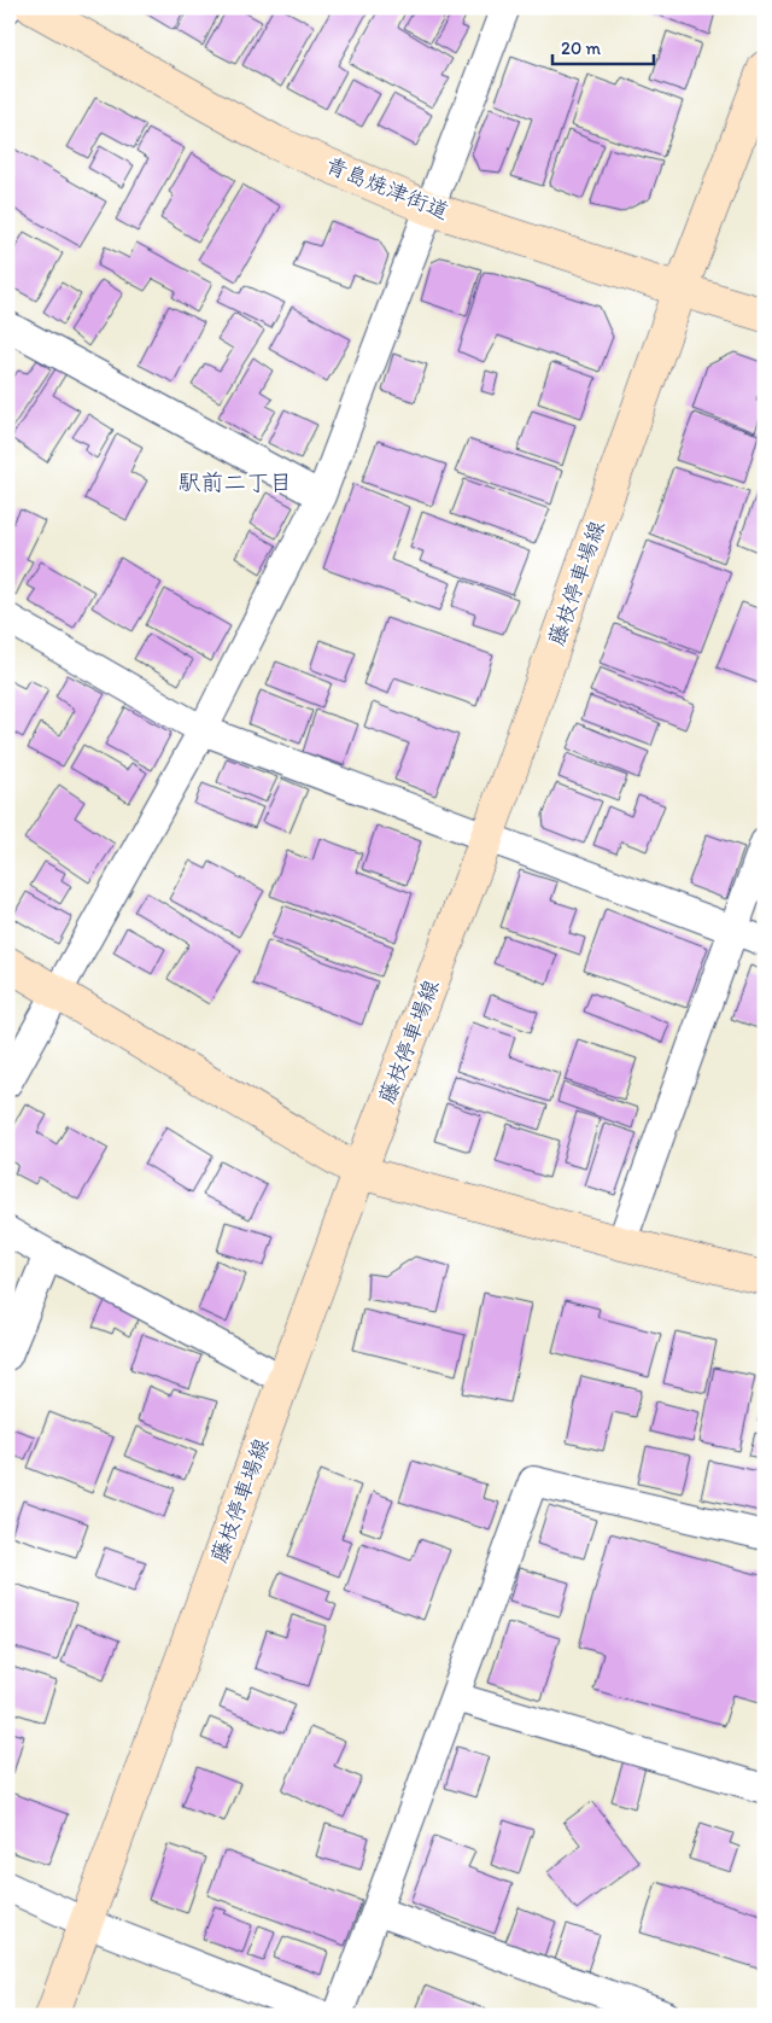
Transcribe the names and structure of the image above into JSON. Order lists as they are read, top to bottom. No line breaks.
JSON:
{"streets":{"main road":["青島焼津街道","藤枝停車場線"]},"crossings":[["青島焼津街道","藤枝停車場線"]],"districts":["駅前二丁目"],"scale_bar":"20 m"}
